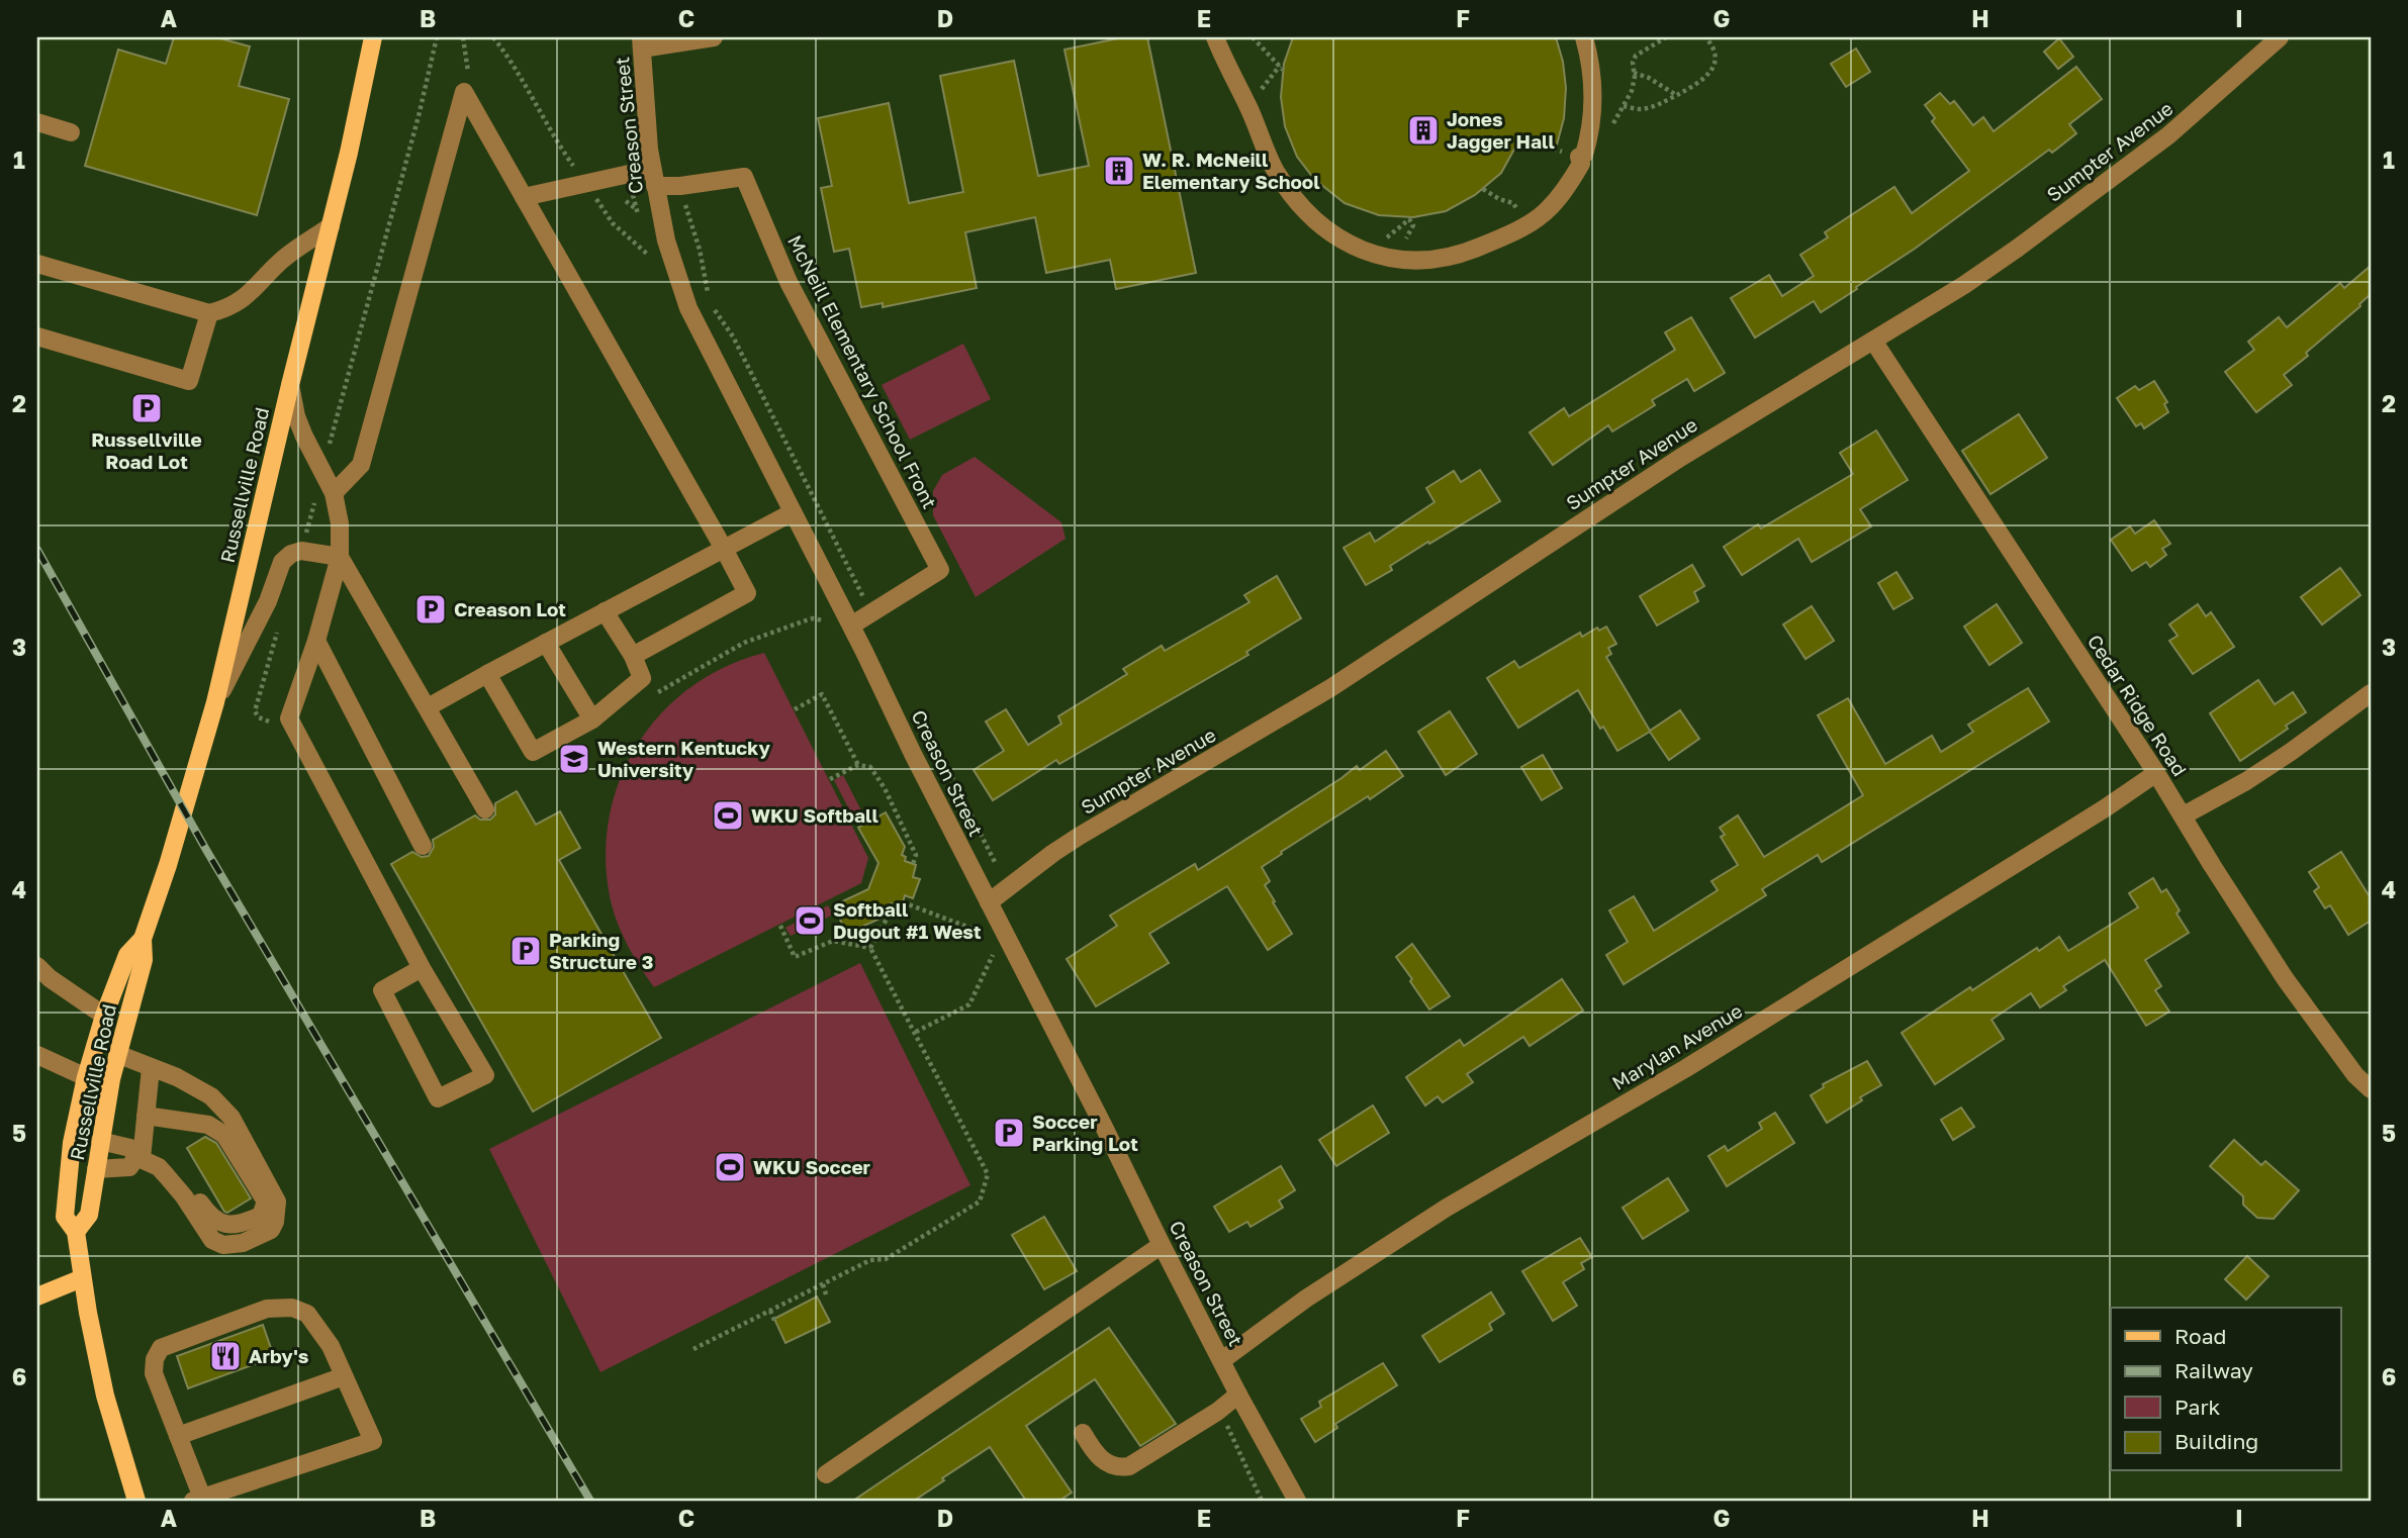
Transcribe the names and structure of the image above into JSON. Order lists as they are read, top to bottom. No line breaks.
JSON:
{"streets":{"main road":["Russellville Road"],"street":["Creason Street","Sumpter Avenue","McNeill Elementary School Front","Cedar Ridge Road","Marylan Avenue"]},"crossings":[["Creason Street","Sumpter Avenue"],["Creason Street","McNeill Elementary School Front"],["Creason Street","Marylan Avenue"],["Sumpter Avenue","Cedar Ridge Road"],["Cedar Ridge Road","Marylan Avenue"]],"places":{"building":["Jones Jagger Hall","W. R. McNeill Elementary School"],"parking":["Russellville Road Lot","Creason Lot","Parking Structure 3","Soccer Parking Lot"],"school or university":["Western Kentucky University"],"sports":["WKU Softball","Softball Dugout #1 West","WKU Soccer"],"restaurant":["Arby's"]},"legend":["Road","Railway","Park","Building"],"grid":{"columns":["A","B","C","D","E","F","G","H","I"],"rows":["1","2","3","4","5","6"]}}
